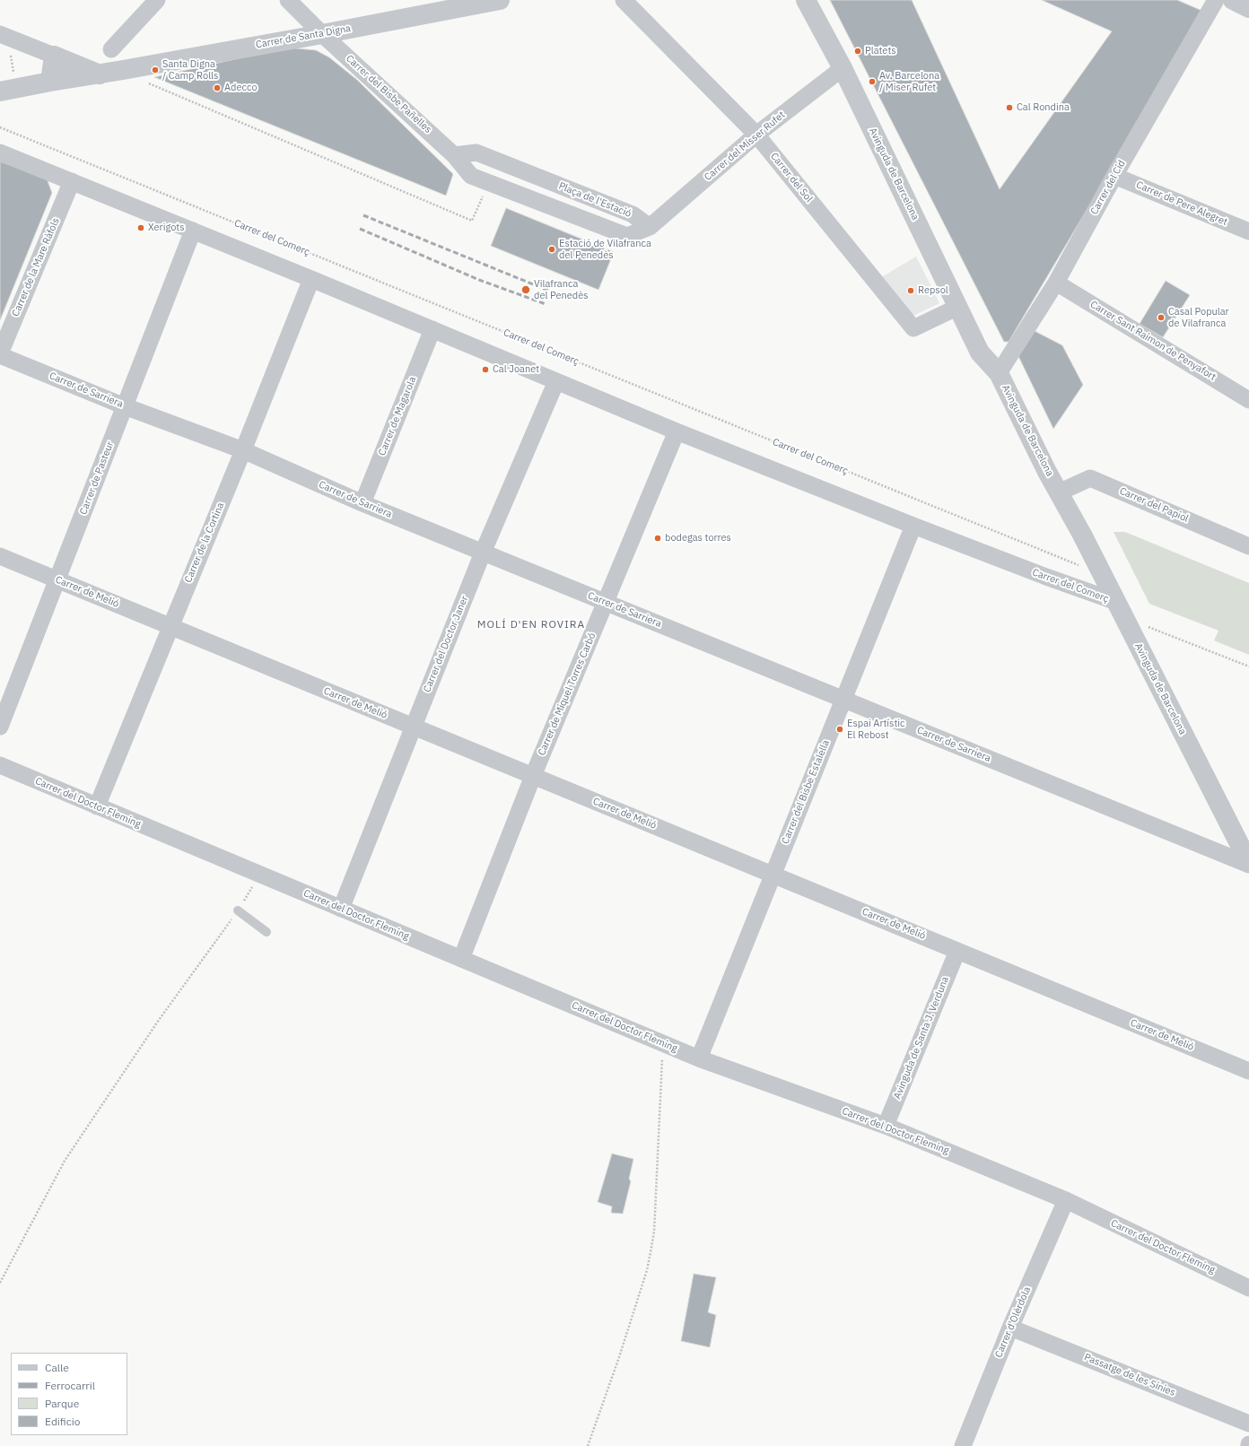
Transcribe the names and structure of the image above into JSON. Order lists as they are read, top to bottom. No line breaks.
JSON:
{"streets":{"street":["Carrer de Santa Digna","Carrer del Bisbe Pañelles","Carrer del Mísser Rufet","Avinguda de Barcelona","Carrer del Sol","Carrer del Cid","Plaça de l'Estació","Carrer de Pere Alegret","Carrer del Comerç","Carrer de la Mare Ràfols","Carrer Sant Raimon de Penyafort","Carrer de Sarriera","Carrer de Magarola","Carrer de Pasteur","Carrer del Papiol","Carrer de la Cortina","Carrer de Melió","Carrer del Doctor Janer","Carrer de Miquel Torres Carbó","Carrer del Bisbe Estalella","Carrer del Doctor Fleming","Avinguda de Santa J. Verduna","Carrer d'Olèrdola","Passatge de les Sínies"]},"crossings":[["Carrer de Santa Digna","Carrer del Bisbe Pañelles"],["Carrer del Bisbe Pañelles","Plaça de l'Estació"],["Carrer del Mísser Rufet","Avinguda de Barcelona"],["Carrer del Mísser Rufet","Carrer del Sol"],["Carrer del Mísser Rufet","Plaça de l'Estació"],["Avinguda de Barcelona","Carrer del Sol"],["Avinguda de Barcelona","Carrer del Cid"],["Avinguda de Barcelona","Carrer del Comerç"],["Avinguda de Barcelona","Carrer de Sarriera"],["Avinguda de Barcelona","Carrer del Papiol"],["Carrer del Cid","Carrer de Pere Alegret"],["Carrer del Cid","Carrer Sant Raimon de Penyafort"],["Carrer del Comerç","Carrer de la Mare Ràfols"],["Carrer del Comerç","Carrer de Magarola"],["Carrer del Comerç","Carrer de Pasteur"],["Carrer del Comerç","Carrer de la Cortina"],["Carrer del Comerç","Carrer del Doctor Janer"],["Carrer del Comerç","Carrer de Miquel Torres Carbó"],["Carrer del Comerç","Carrer del Bisbe Estalella"],["Carrer de la Mare Ràfols","Carrer de Sarriera"],["Carrer de Sarriera","Carrer de Magarola"],["Carrer de Sarriera","Carrer de Pasteur"],["Carrer de Sarriera","Carrer de la Cortina"],["Carrer de Sarriera","Carrer del Doctor Janer"],["Carrer de Sarriera","Carrer de Miquel Torres Carbó"],["Carrer de Sarriera","Carrer del Bisbe Estalella"],["Carrer de Pasteur","Carrer de Melió"],["Carrer de la Cortina","Carrer de Melió"],["Carrer de la Cortina","Carrer del Doctor Fleming"],["Carrer de Melió","Carrer del Doctor Janer"],["Carrer de Melió","Carrer de Miquel Torres Carbó"],["Carrer de Melió","Carrer del Bisbe Estalella"],["Carrer de Melió","Avinguda de Santa J. Verduna"],["Carrer del Doctor Janer","Carrer del Doctor Fleming"],["Carrer de Miquel Torres Carbó","Carrer del Doctor Fleming"],["Carrer del Bisbe Estalella","Carrer del Doctor Fleming"],["Carrer del Doctor Fleming","Avinguda de Santa J. Verduna"],["Carrer del Doctor Fleming","Carrer d'Olèrdola"],["Carrer d'Olèrdola","Passatge de les Sínies"]],"districts":["MOLÍ D'EN ROVIRA"],"places":["Platets","Santa Digna / Camp Rolls","Av. Barcelona / Miser Rufet","Adecco","Cal Rondina","Xerigots","Estació de Vilafranca del Penedès","Vilafranca del Penedès","Repsol","Casal Popular de Vilafranca","Cal Joanet","bodegas torres","Espai Artístic El Rebost"],"legend":["Calle","Ferrocarril","Parque","Edificio"]}
